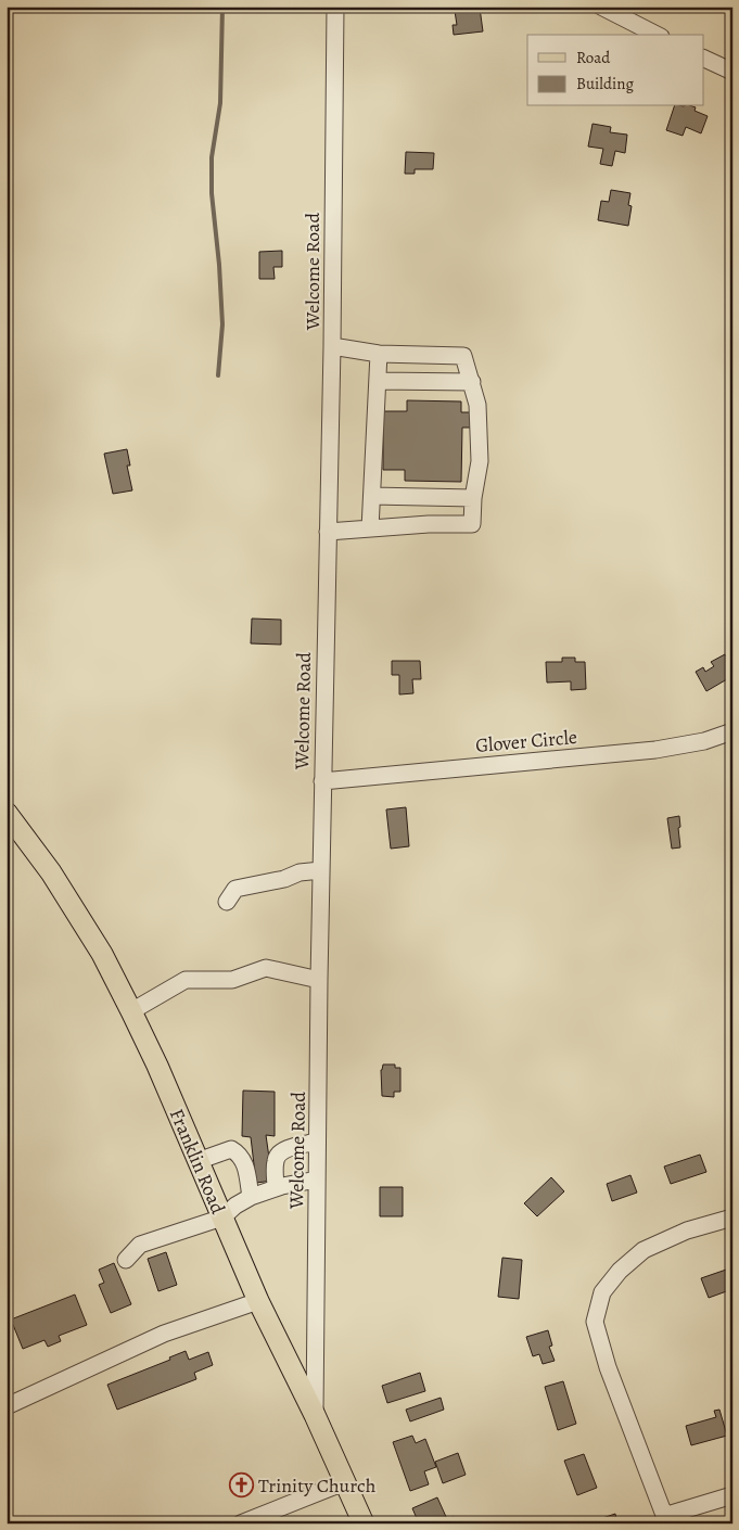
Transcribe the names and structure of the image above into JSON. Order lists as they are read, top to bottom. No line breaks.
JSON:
{"streets":{"main road":["Franklin Road"],"street":["Welcome Road","Glover Circle"]},"crossings":[["Welcome Road","Glover Circle"],["Welcome Road","Franklin Road"]],"places":{"church":["Trinity Church"]},"legend":["Road","Building"]}
